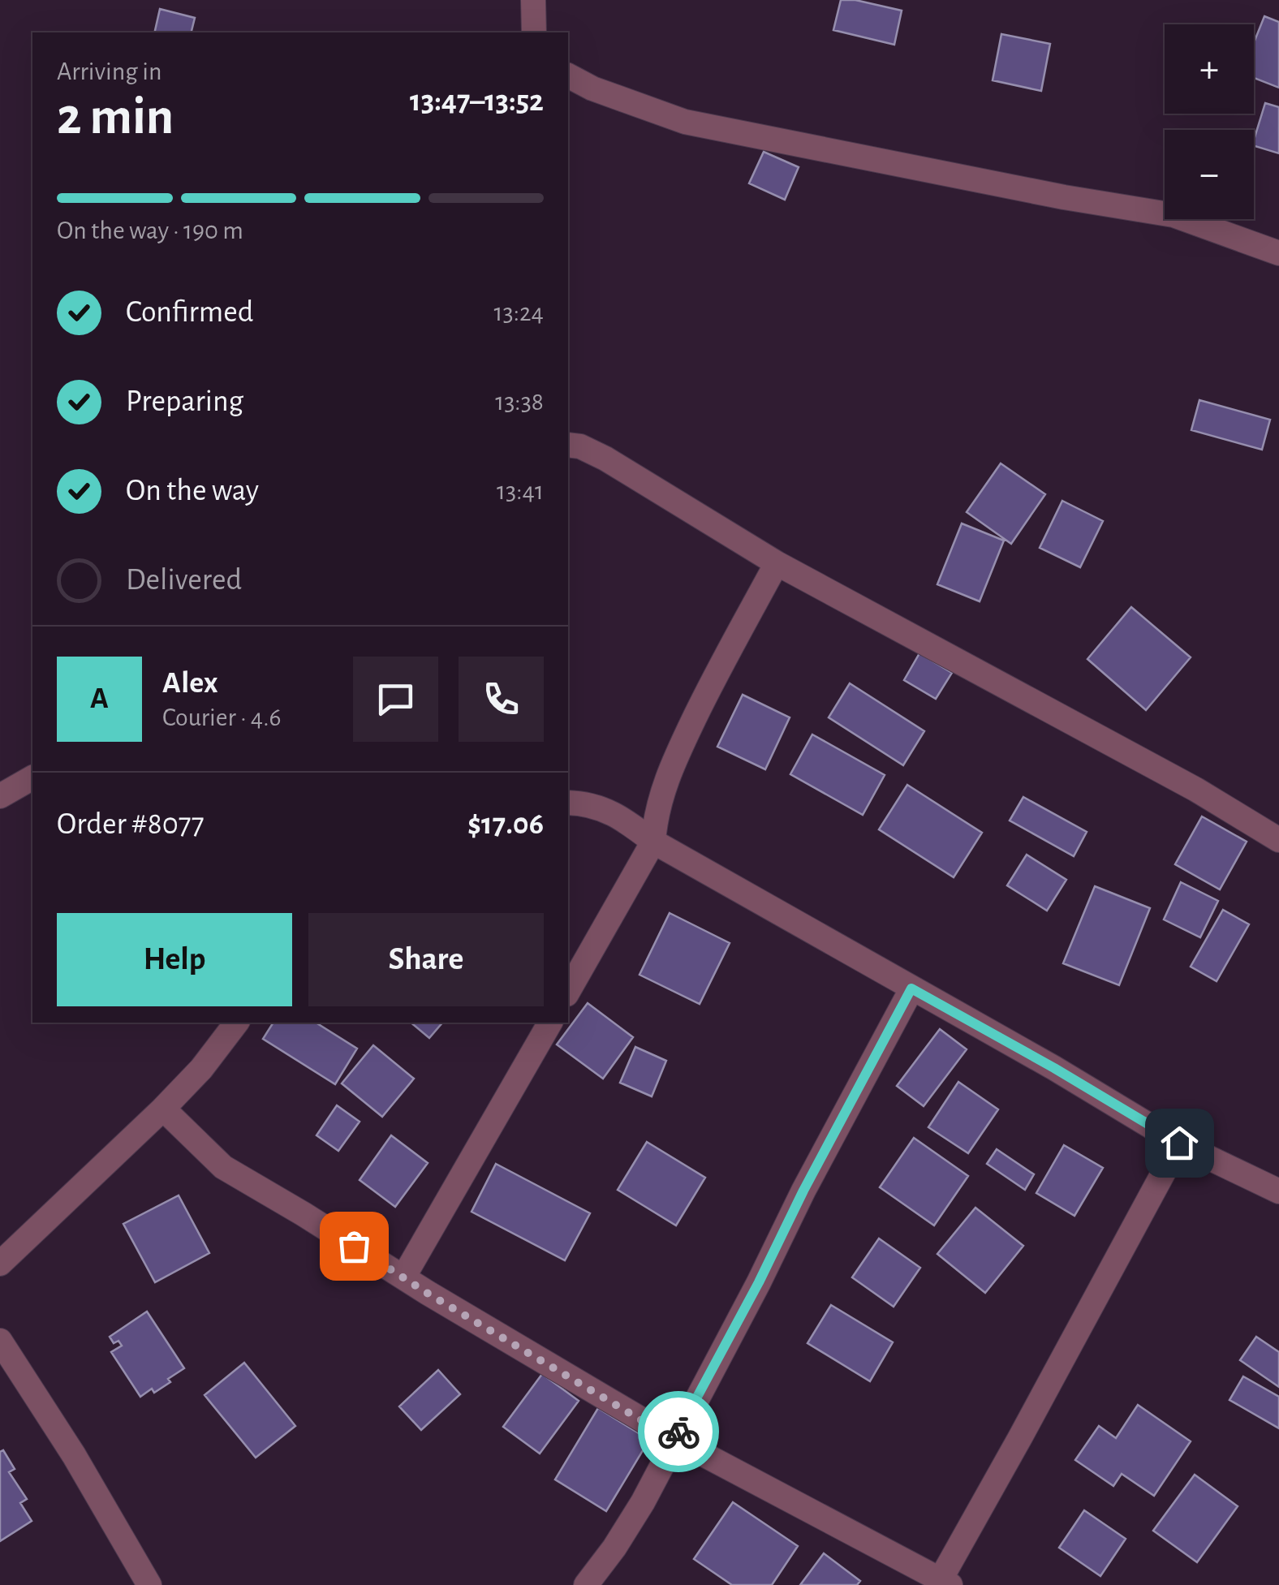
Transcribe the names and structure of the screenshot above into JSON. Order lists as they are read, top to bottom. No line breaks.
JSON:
{"page":{"map_buttons":["+","−"],"heading":["2 min","Arriving in","13:47–13:52"],"panel":["Alex","Courier · 4.6","Order #8077","$17.06"],"bar":"On the way · 190 m","list":[["Confirmed","13:24"],["Preparing","13:38"],["On the way","13:41"],"Delivered"],"round":"A","buttons":["Help","Share"]}}
